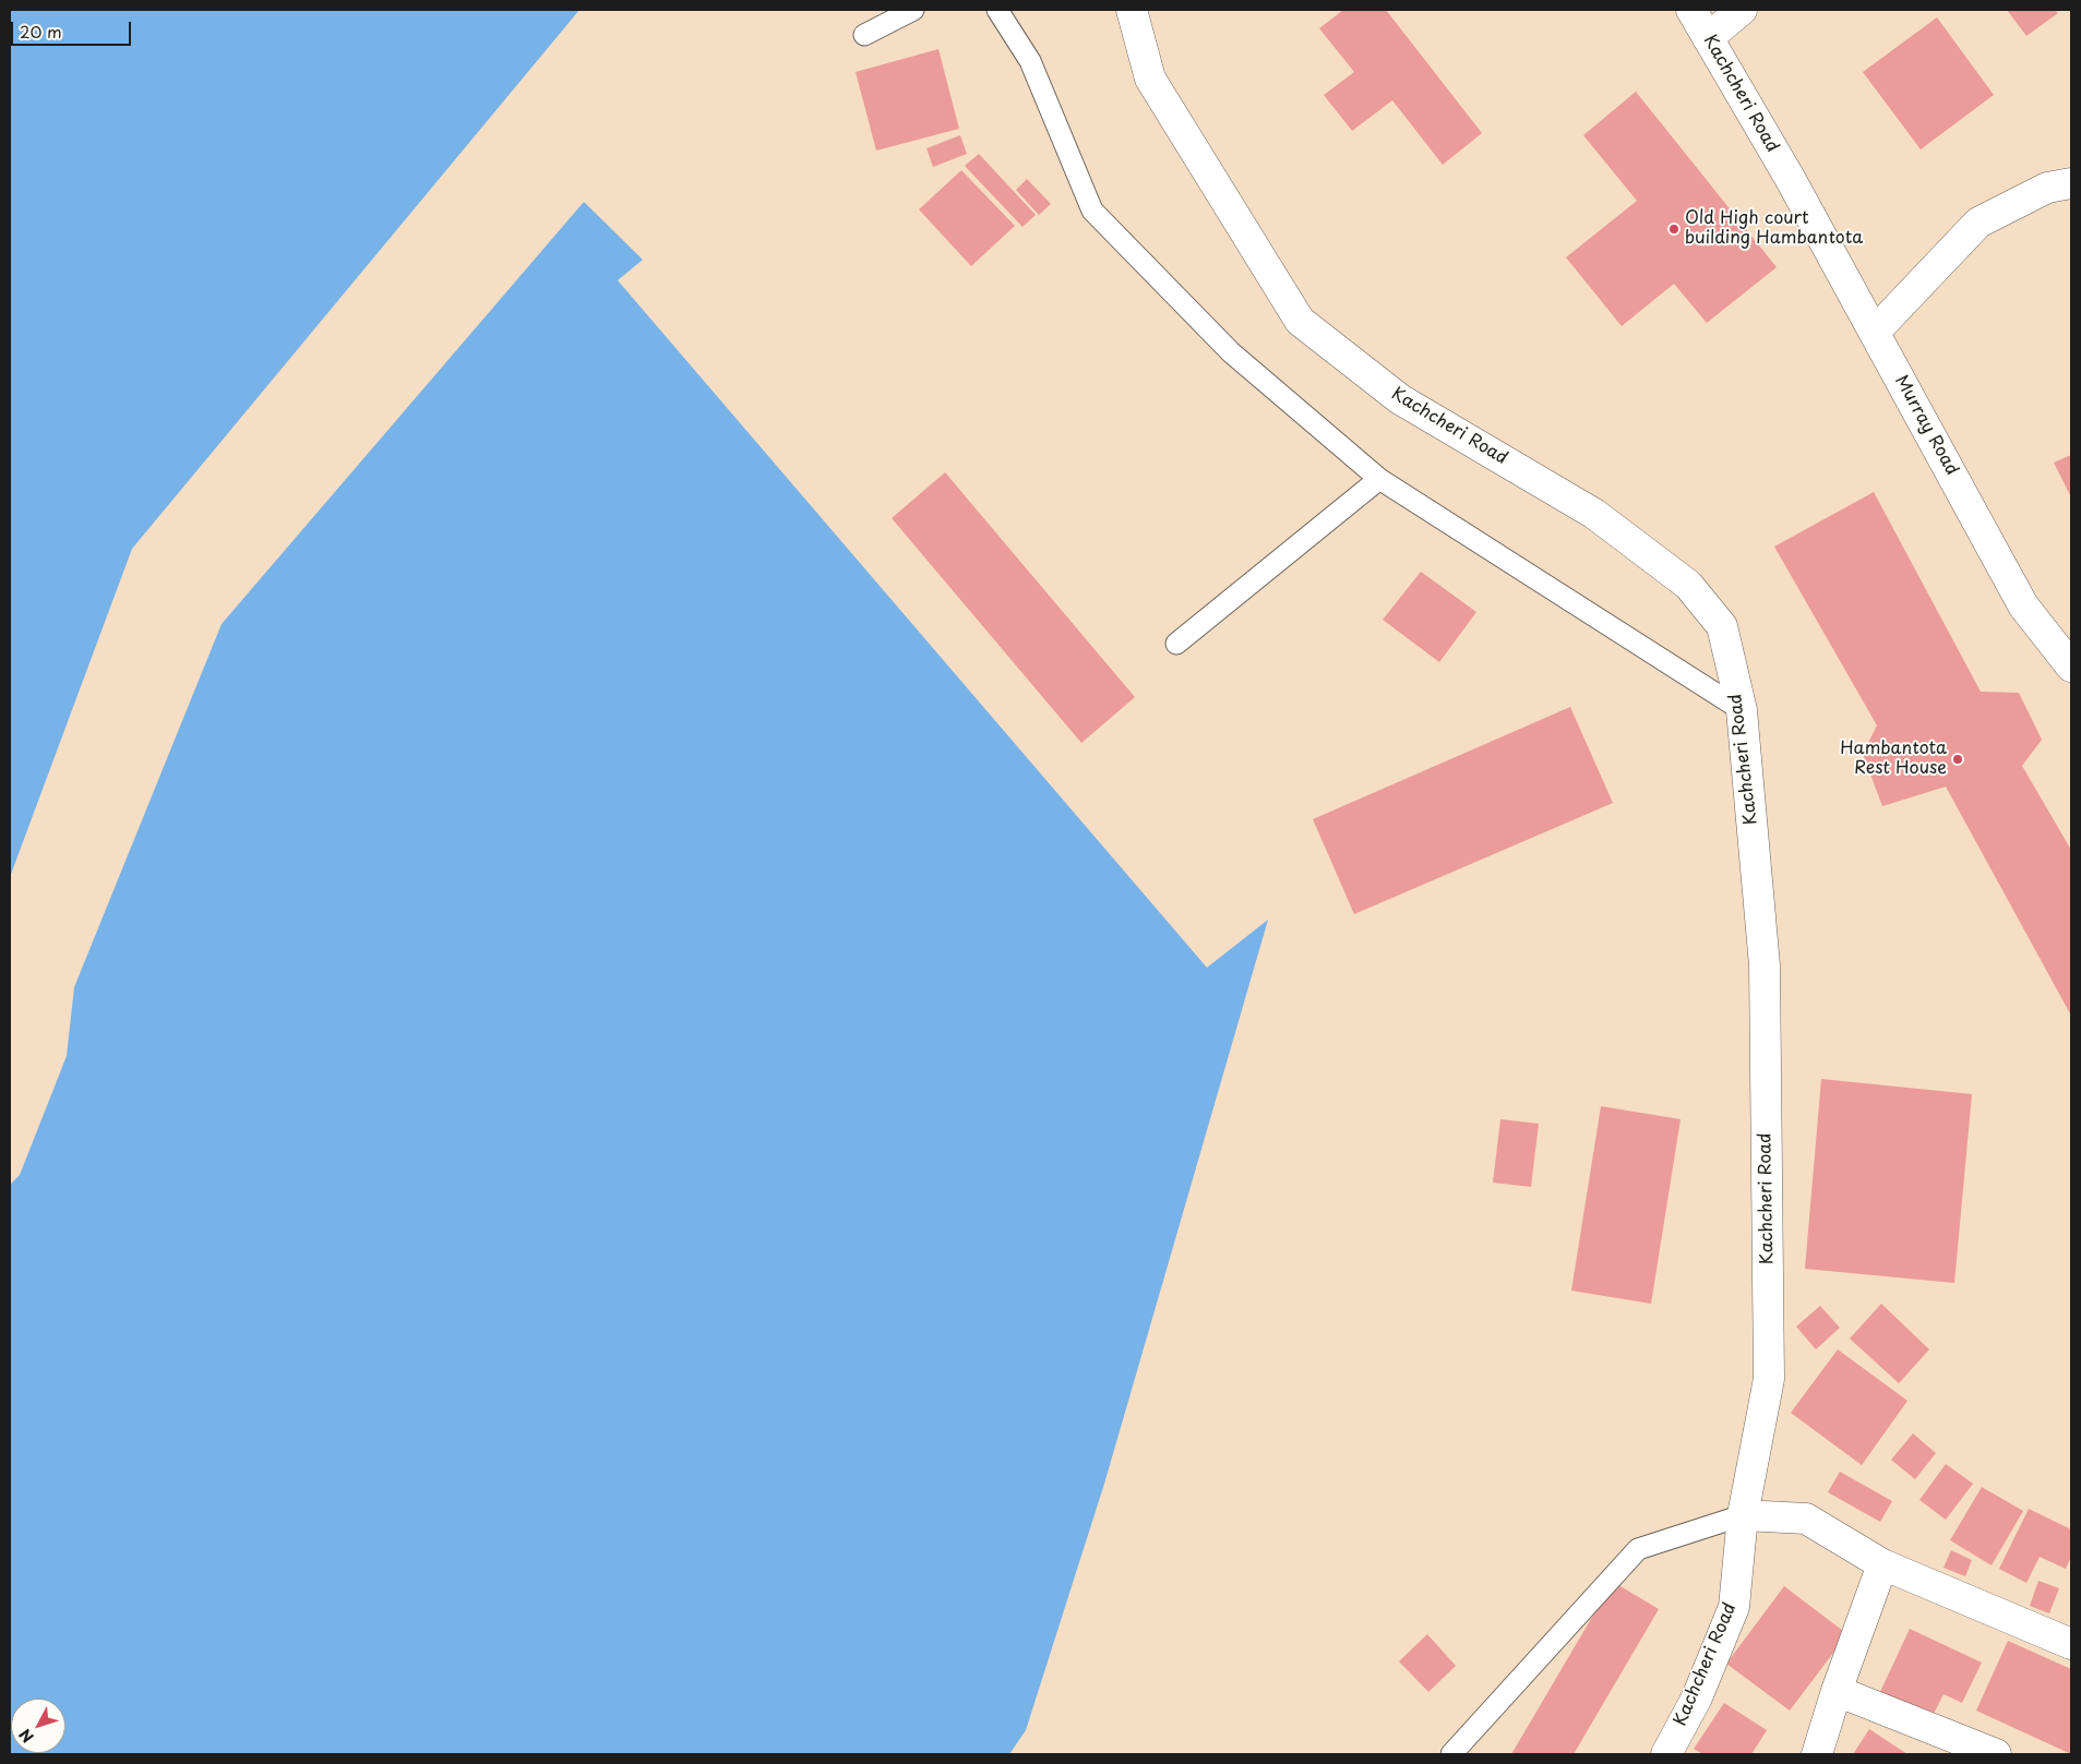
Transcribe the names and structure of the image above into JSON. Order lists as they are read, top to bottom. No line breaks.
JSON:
{"streets":{"street":["Kachcheri Road","Murray Road"]},"crossings":[["Kachcheri Road","Murray Road"]],"places":["Old High court building Hambantota","Hambantota Rest House"],"scale_bar":"20 m","north":"bottom left"}
